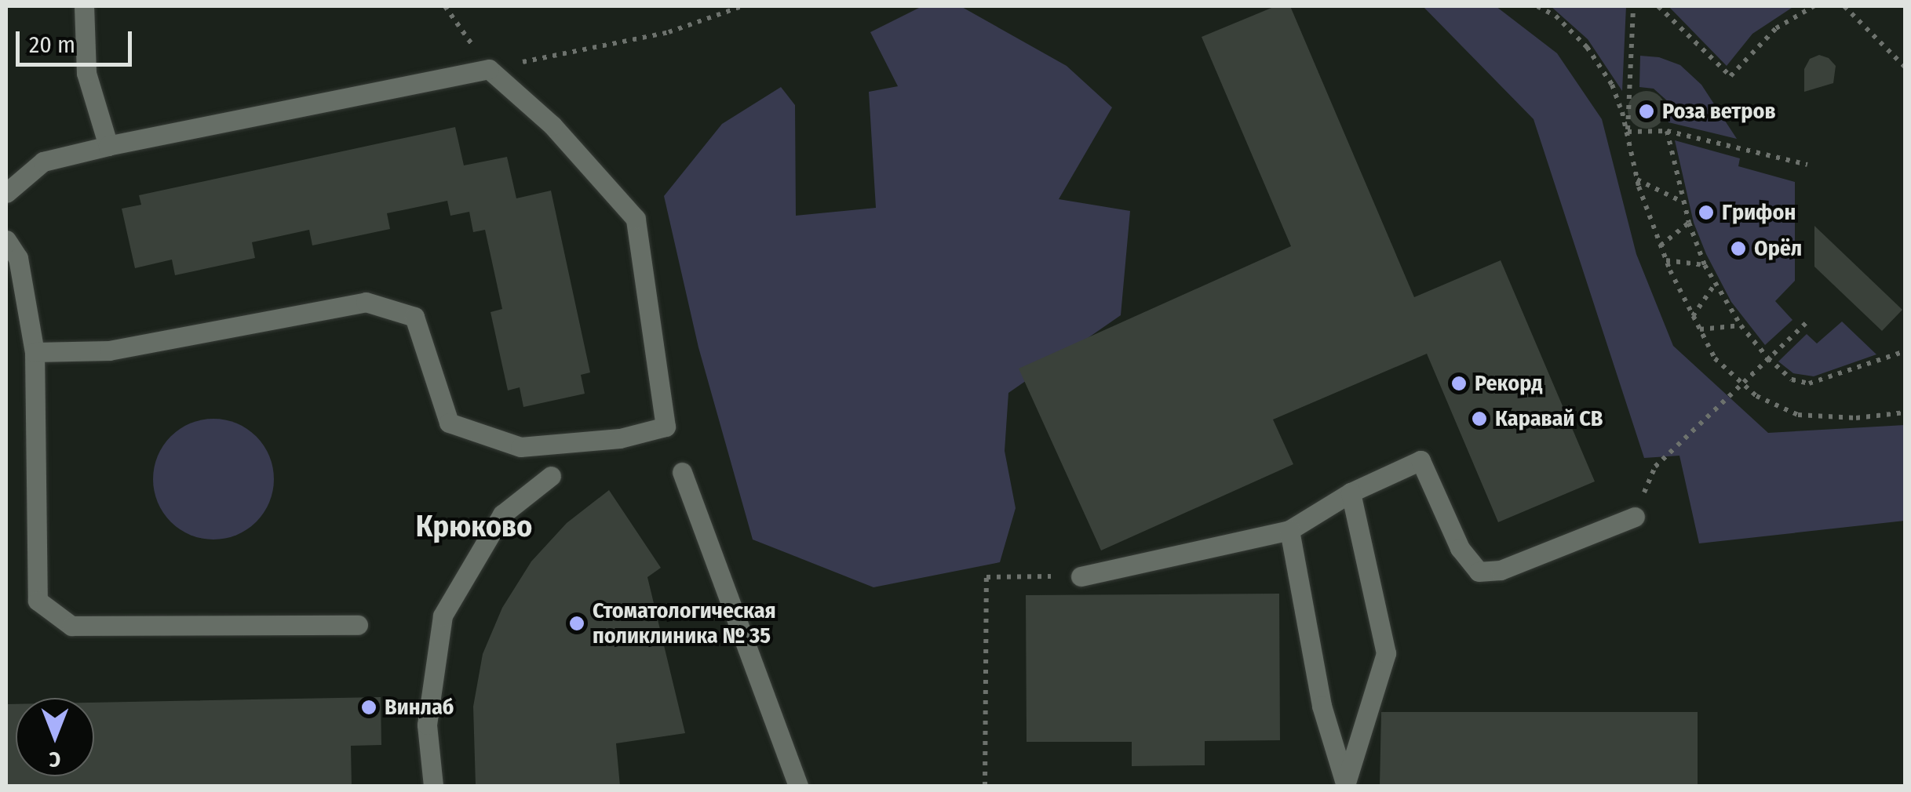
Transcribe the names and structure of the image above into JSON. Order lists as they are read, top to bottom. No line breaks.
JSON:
{"districts":["Крюково"],"places":["Роза ветров","Грифон","Орёл","Рекорд","Каравай СВ","Стоматологическая поликлиника № 35","Винлаб"],"scale_bar":"20 m","north":"bottom"}
